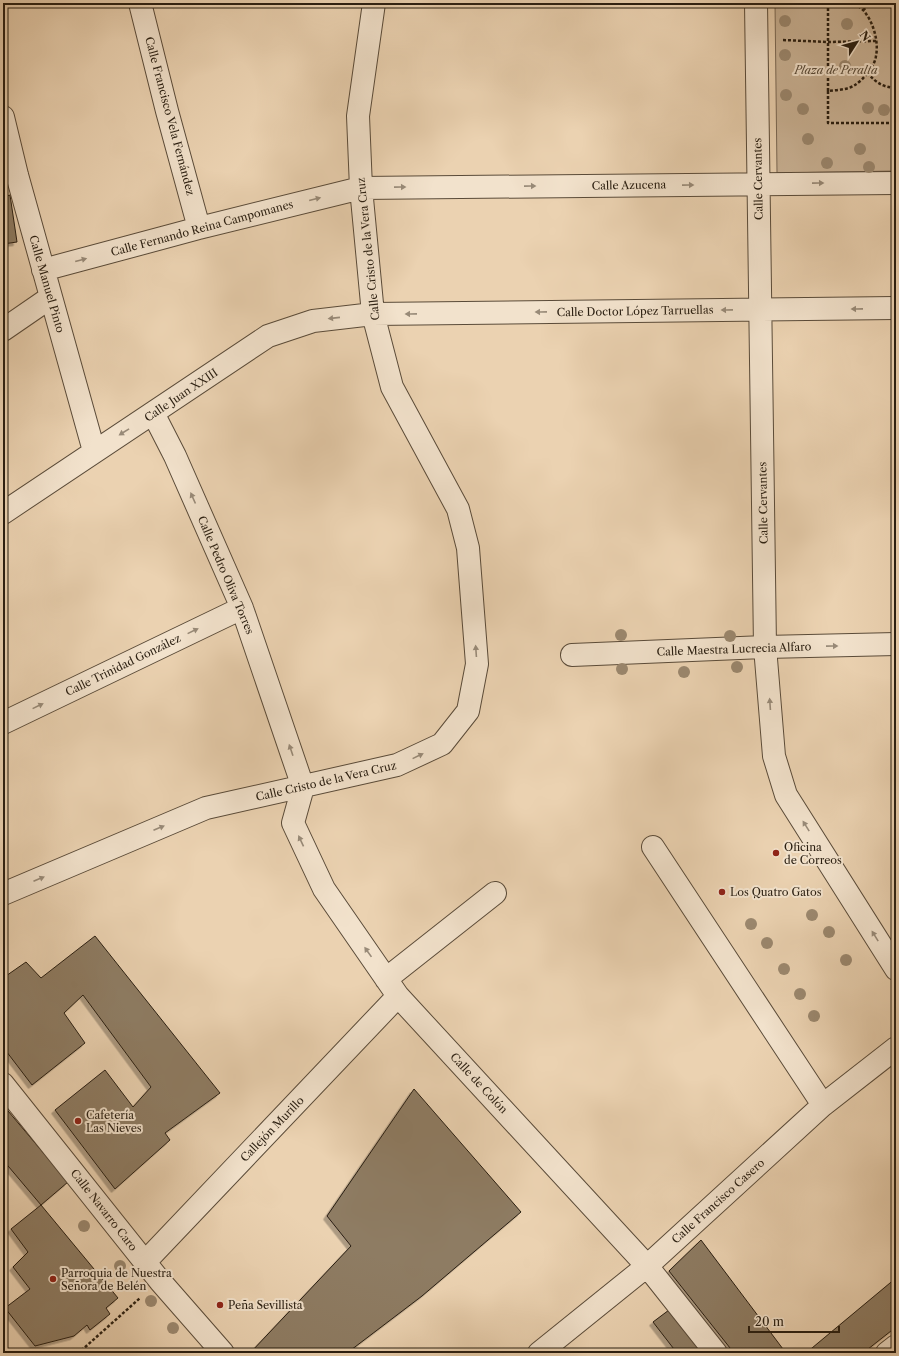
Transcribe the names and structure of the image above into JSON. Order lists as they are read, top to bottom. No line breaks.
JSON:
{"streets":{"street":["Calle Francisco Vela Fernández","Calle Cervantes","Calle Azucena","Calle Fernando Reina Campomanes","Calle Cristo de la Vera Cruz","Calle Manuel Pinto","Calle Doctor López Tarruellas","Calle Juan XXIII","Calle Pedro Oliva Torres","Calle Maestra Lucrecia Alfaro","Calle Trinidad González","Calle de Colón","Callejón Murillo","Calle Francisco Casero","Calle Navarro Caro"]},"crossings":[["Calle Francisco Vela Fernández","Calle Fernando Reina Campomanes"],["Calle Cervantes","Calle Azucena"],["Calle Cervantes","Calle Doctor López Tarruellas"],["Calle Cervantes","Calle Maestra Lucrecia Alfaro"],["Calle Azucena","Calle Fernando Reina Campomanes"],["Calle Azucena","Calle Cristo de la Vera Cruz"],["Calle Fernando Reina Campomanes","Calle Cristo de la Vera Cruz"],["Calle Fernando Reina Campomanes","Calle Manuel Pinto"],["Calle Cristo de la Vera Cruz","Calle Doctor López Tarruellas"],["Calle Cristo de la Vera Cruz","Calle Juan XXIII"],["Calle Cristo de la Vera Cruz","Calle Pedro Oliva Torres"],["Calle Cristo de la Vera Cruz","Calle de Colón"],["Calle Manuel Pinto","Calle Juan XXIII"],["Calle Doctor López Tarruellas","Calle Juan XXIII"],["Calle Juan XXIII","Calle Pedro Oliva Torres"],["Calle Pedro Oliva Torres","Calle Trinidad González"],["Calle Pedro Oliva Torres","Calle de Colón"],["Calle de Colón","Callejón Murillo"],["Calle de Colón","Calle Francisco Casero"],["Callejón Murillo","Calle Navarro Caro"]],"one_way":["Calle Azucena","Calle Fernando Reina Campomanes","Calle Doctor López Tarruellas","Calle Juan XXIII","Calle Pedro Oliva Torres","Calle Maestra Lucrecia Alfaro","Calle Trinidad González"],"parks":["Plaza de Peralta"],"places":["Oficina de Correos","Los Quatro Gatos","Cafetería Las Nieves","Parroquia de Nuestra Señora de Belén","Peña Sevillista"],"scale_bar":"20 m","north":"top right"}
